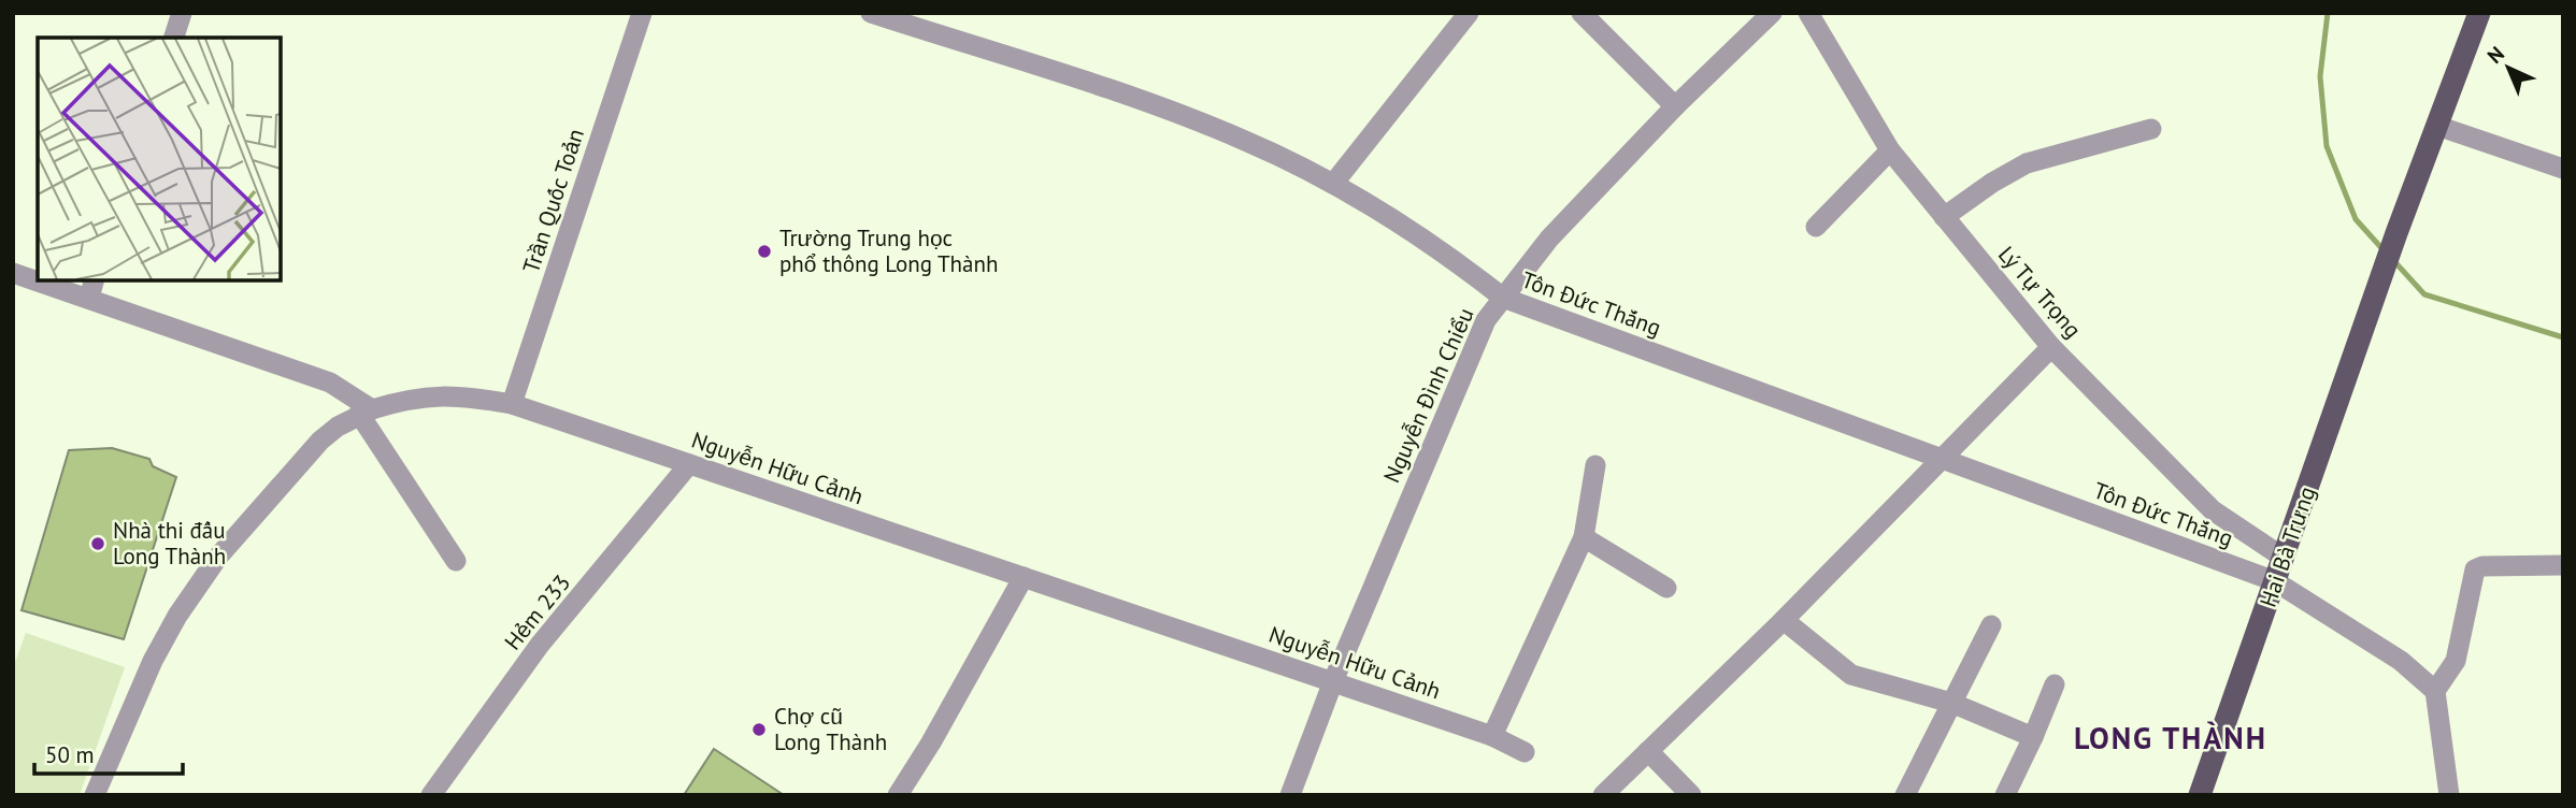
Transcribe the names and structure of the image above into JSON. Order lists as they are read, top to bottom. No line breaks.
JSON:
{"streets":{"main road":["Hai Bà Trưng"],"street":["Trần Quốc Toản","Lý Tự Trọng","Tôn Đức Thắng","Nguyễn Đình Chiểu","Nguyễn Hữu Cảnh","Hẻm 233"]},"crossings":[["Trần Quốc Toản","Nguyễn Hữu Cảnh"],["Lý Tự Trọng","Hai Bà Trưng"],["Tôn Đức Thắng","Nguyễn Đình Chiểu"],["Tôn Đức Thắng","Hai Bà Trưng"],["Nguyễn Đình Chiểu","Nguyễn Hữu Cảnh"],["Nguyễn Hữu Cảnh","Hẻm 233"]],"districts":["LONG THÀNH"],"places":["Trường Trung học phổ thông Long Thành","Nhà thi đấu Long Thành","Chợ cũ Long Thành"],"scale_bar":"50 m","north":"top left"}
